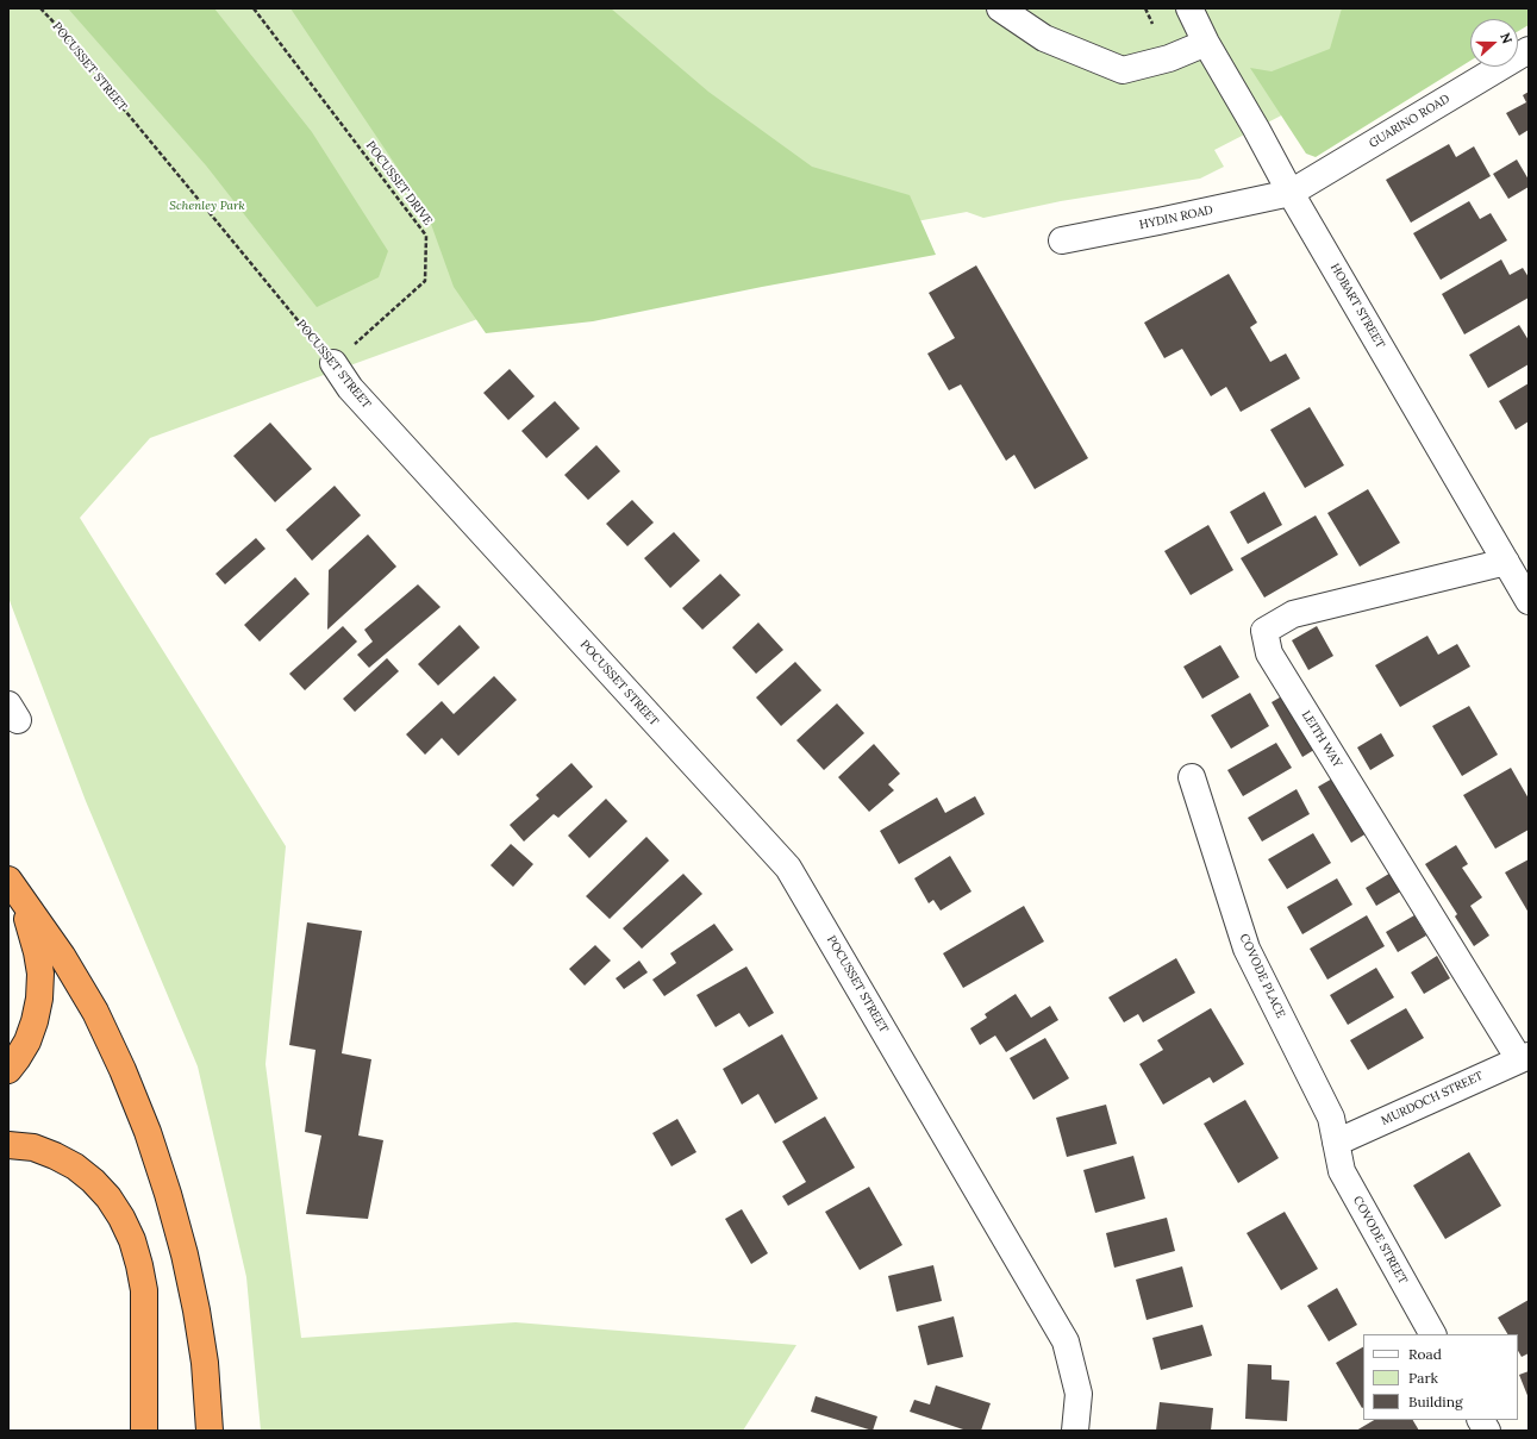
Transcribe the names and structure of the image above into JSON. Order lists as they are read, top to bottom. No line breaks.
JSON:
{"streets":{"street":["POCUSSET STREET","GUARINO ROAD","HYDIN ROAD","HOBART STREET","LEITH WAY","COVODE PLACE","MURDOCH STREET","COVODE STREET"],"path":["POCUSSET DRIVE"]},"crossings":[["POCUSSET STREET","POCUSSET DRIVE"],["GUARINO ROAD","HYDIN ROAD"],["GUARINO ROAD","HOBART STREET"],["HYDIN ROAD","HOBART STREET"],["HOBART STREET","LEITH WAY"],["LEITH WAY","MURDOCH STREET"],["COVODE PLACE","MURDOCH STREET"],["COVODE PLACE","COVODE STREET"],["MURDOCH STREET","COVODE STREET"]],"parks":["Schenley Park"],"legend":["Road","Park","Building"],"north":"right"}
